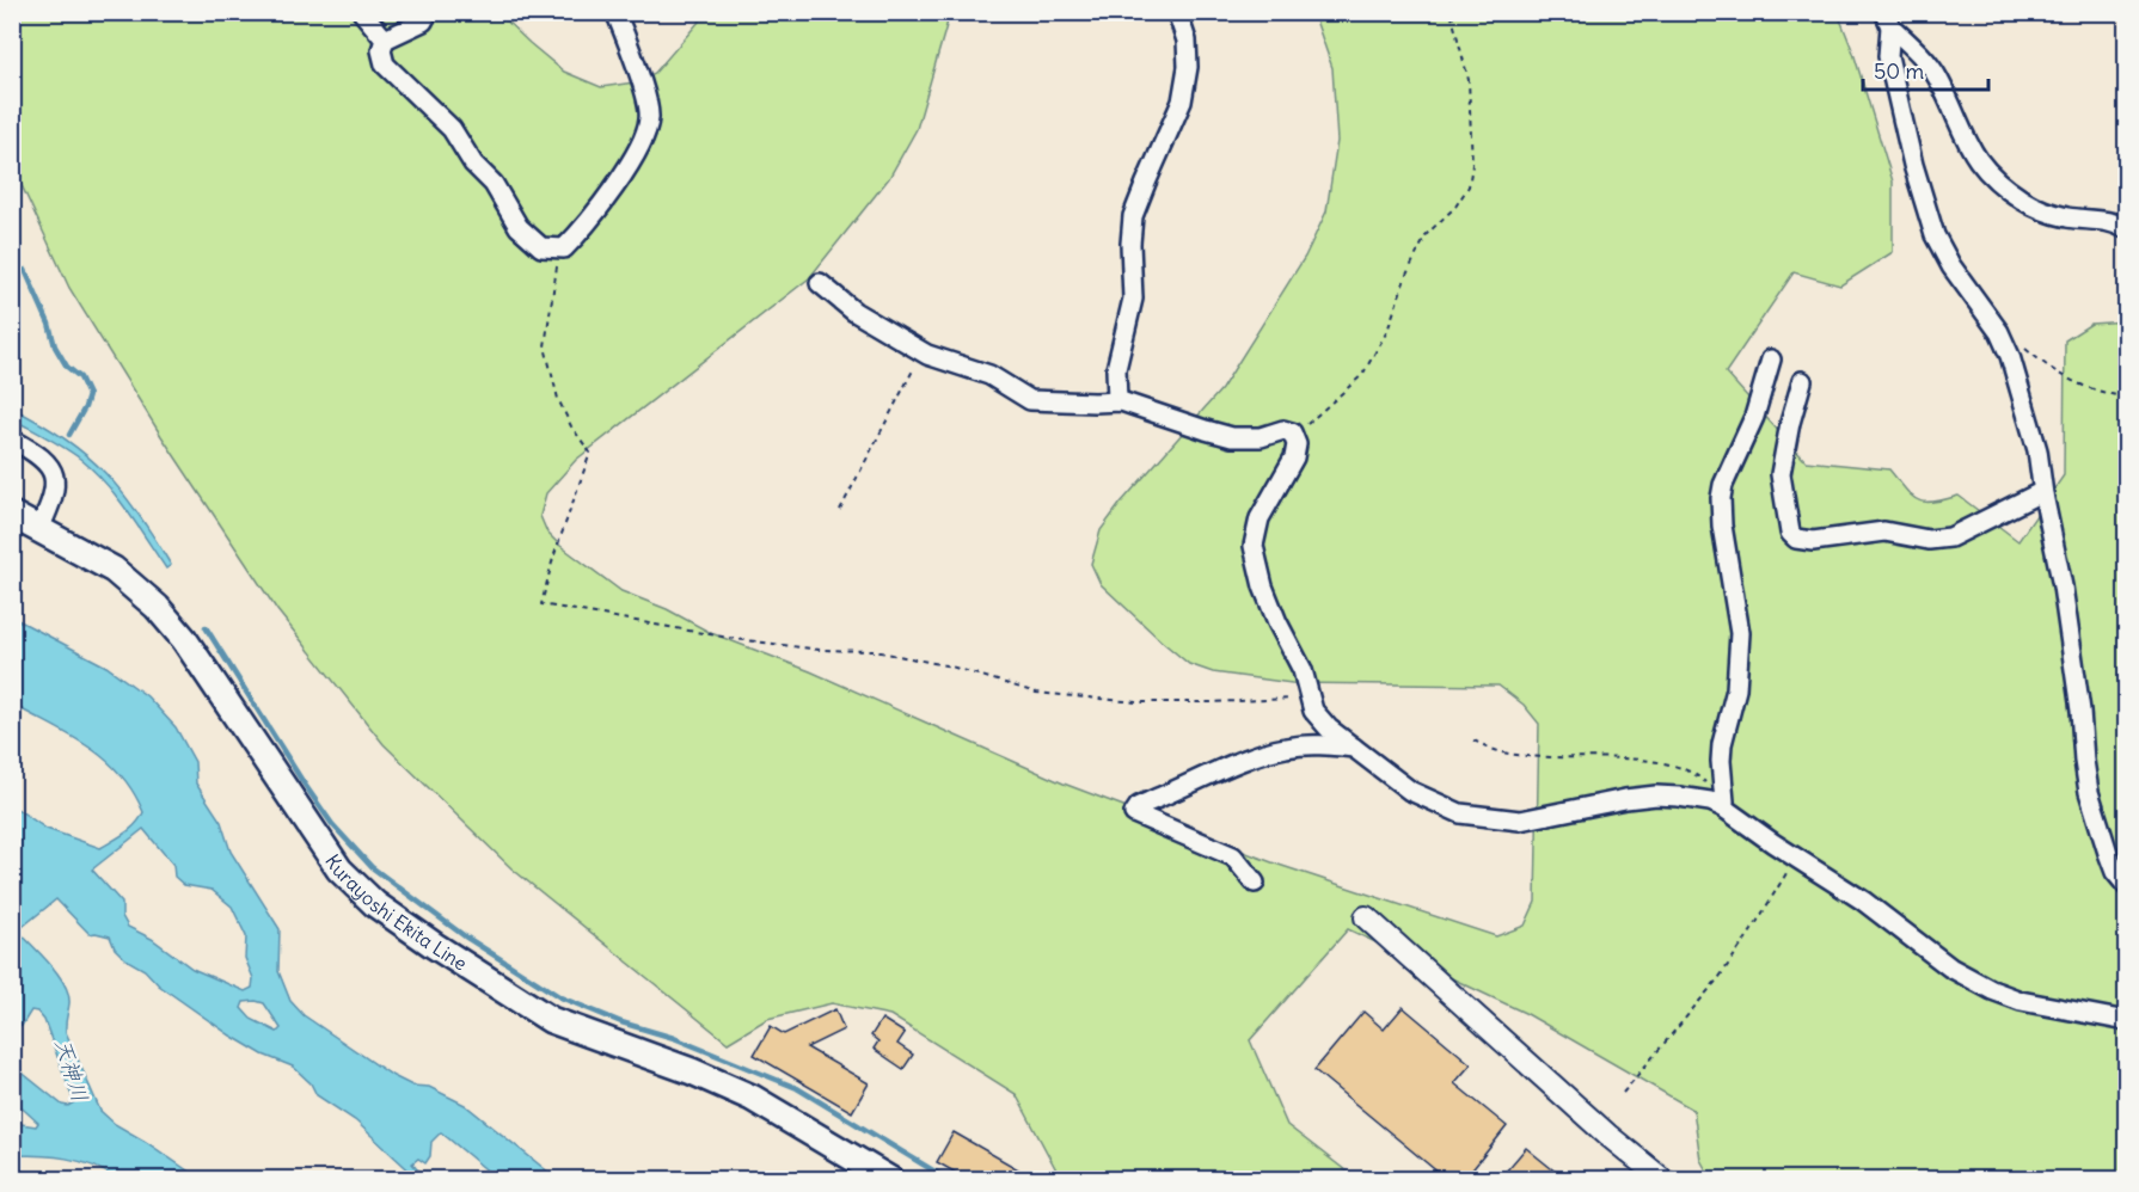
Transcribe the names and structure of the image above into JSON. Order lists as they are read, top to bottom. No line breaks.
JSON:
{"streets":{"main road":["Kurayoshi Ekita Line"]},"water":["天神川"],"scale_bar":"50 m"}
